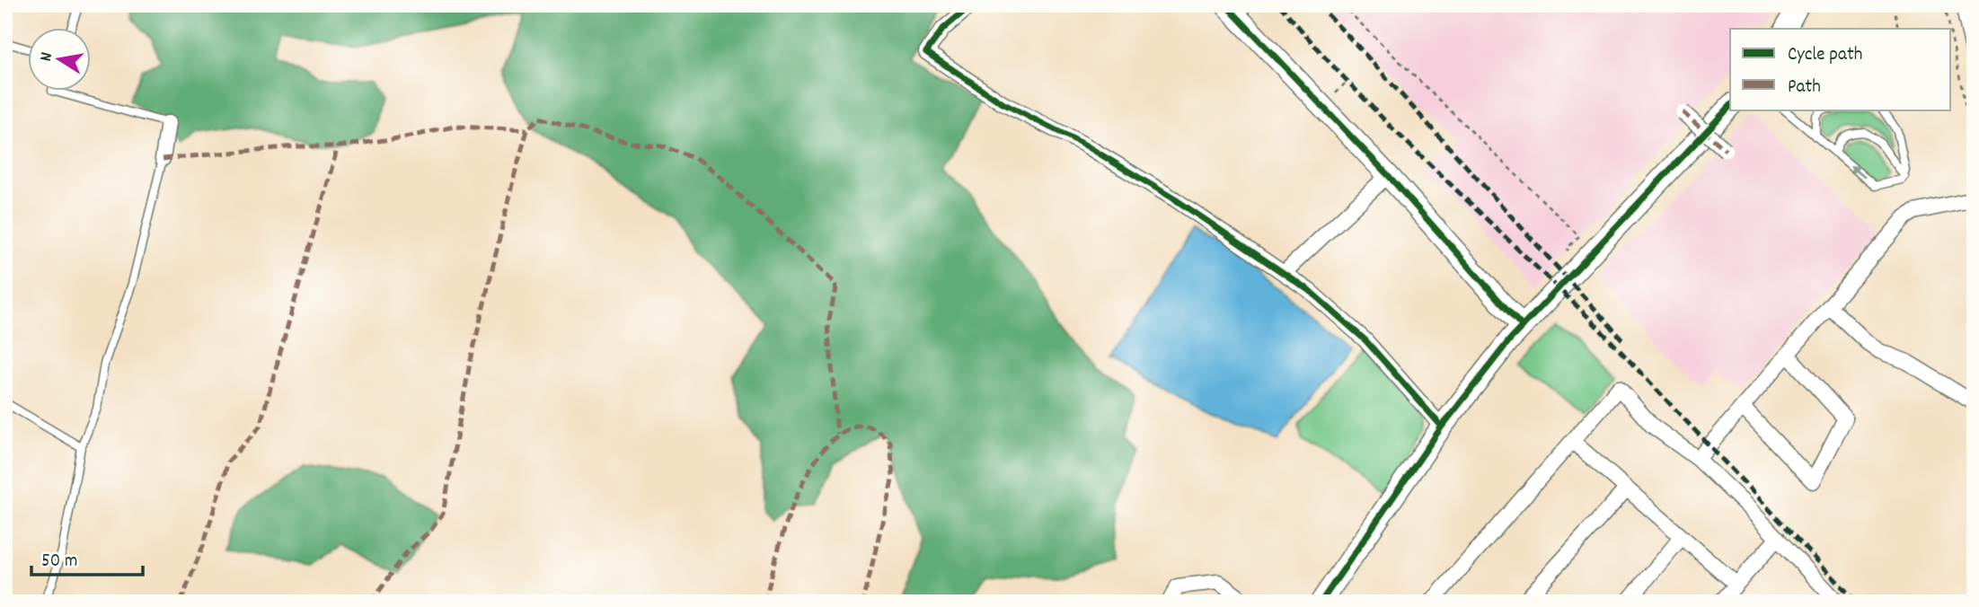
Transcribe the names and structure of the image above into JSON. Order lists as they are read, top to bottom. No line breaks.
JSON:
{"legend":["Cycle path","Path"],"scale_bar":"50 m","north":"left"}
